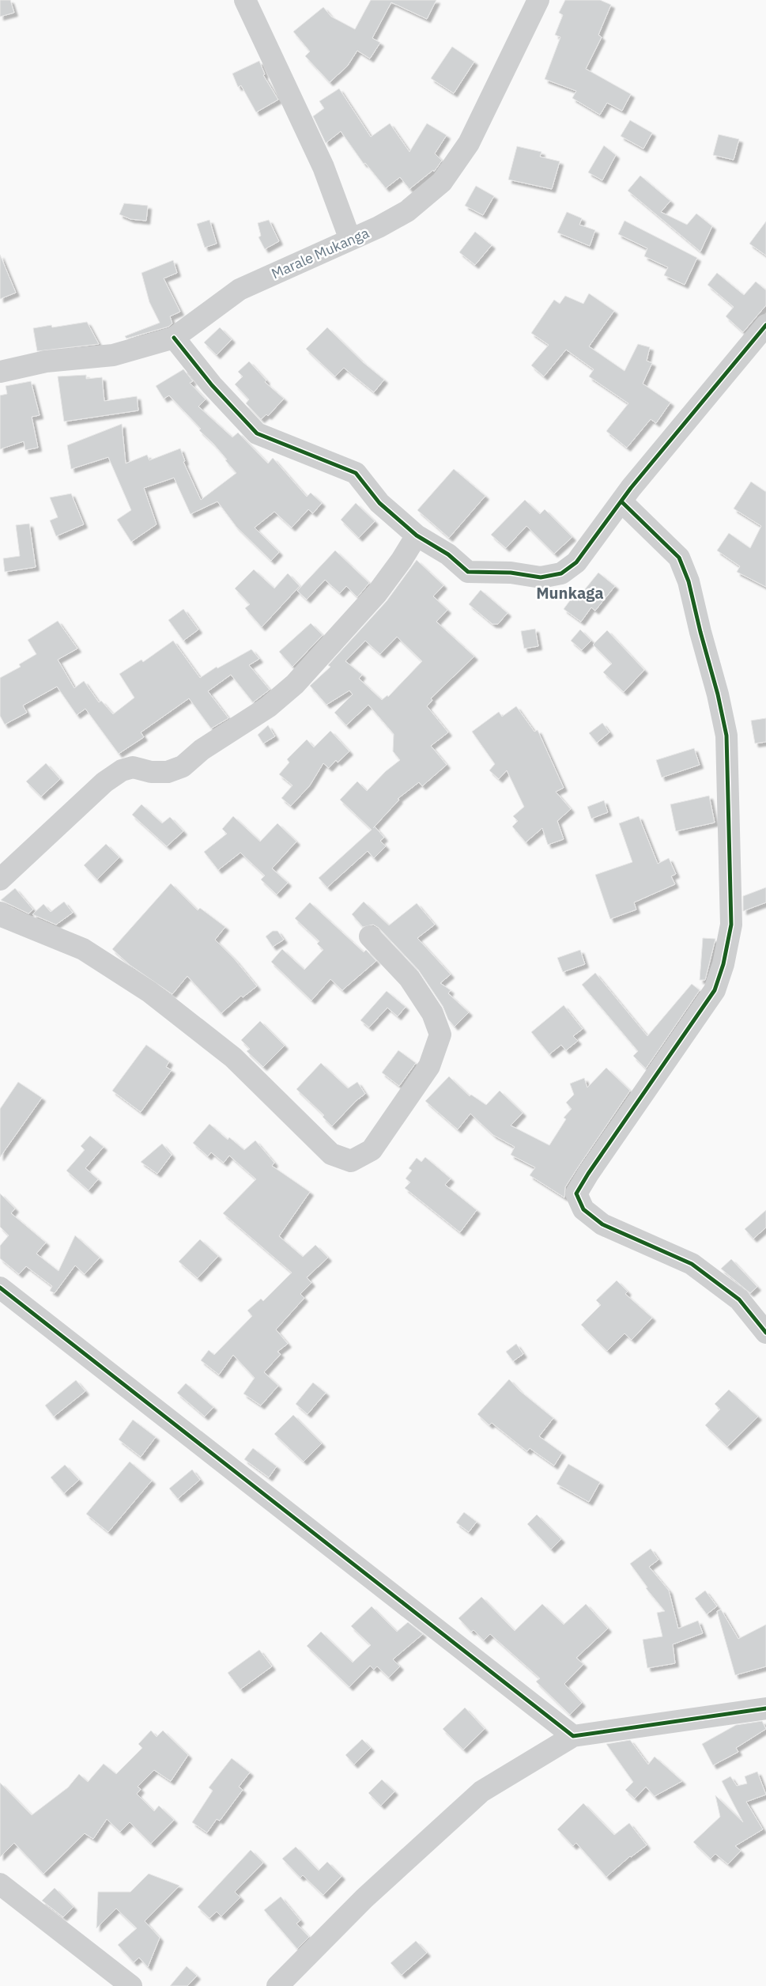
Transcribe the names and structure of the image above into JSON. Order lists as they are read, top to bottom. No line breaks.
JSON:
{"streets":{"street":["Marale Mukanga"]},"districts":["Munkaga"]}
